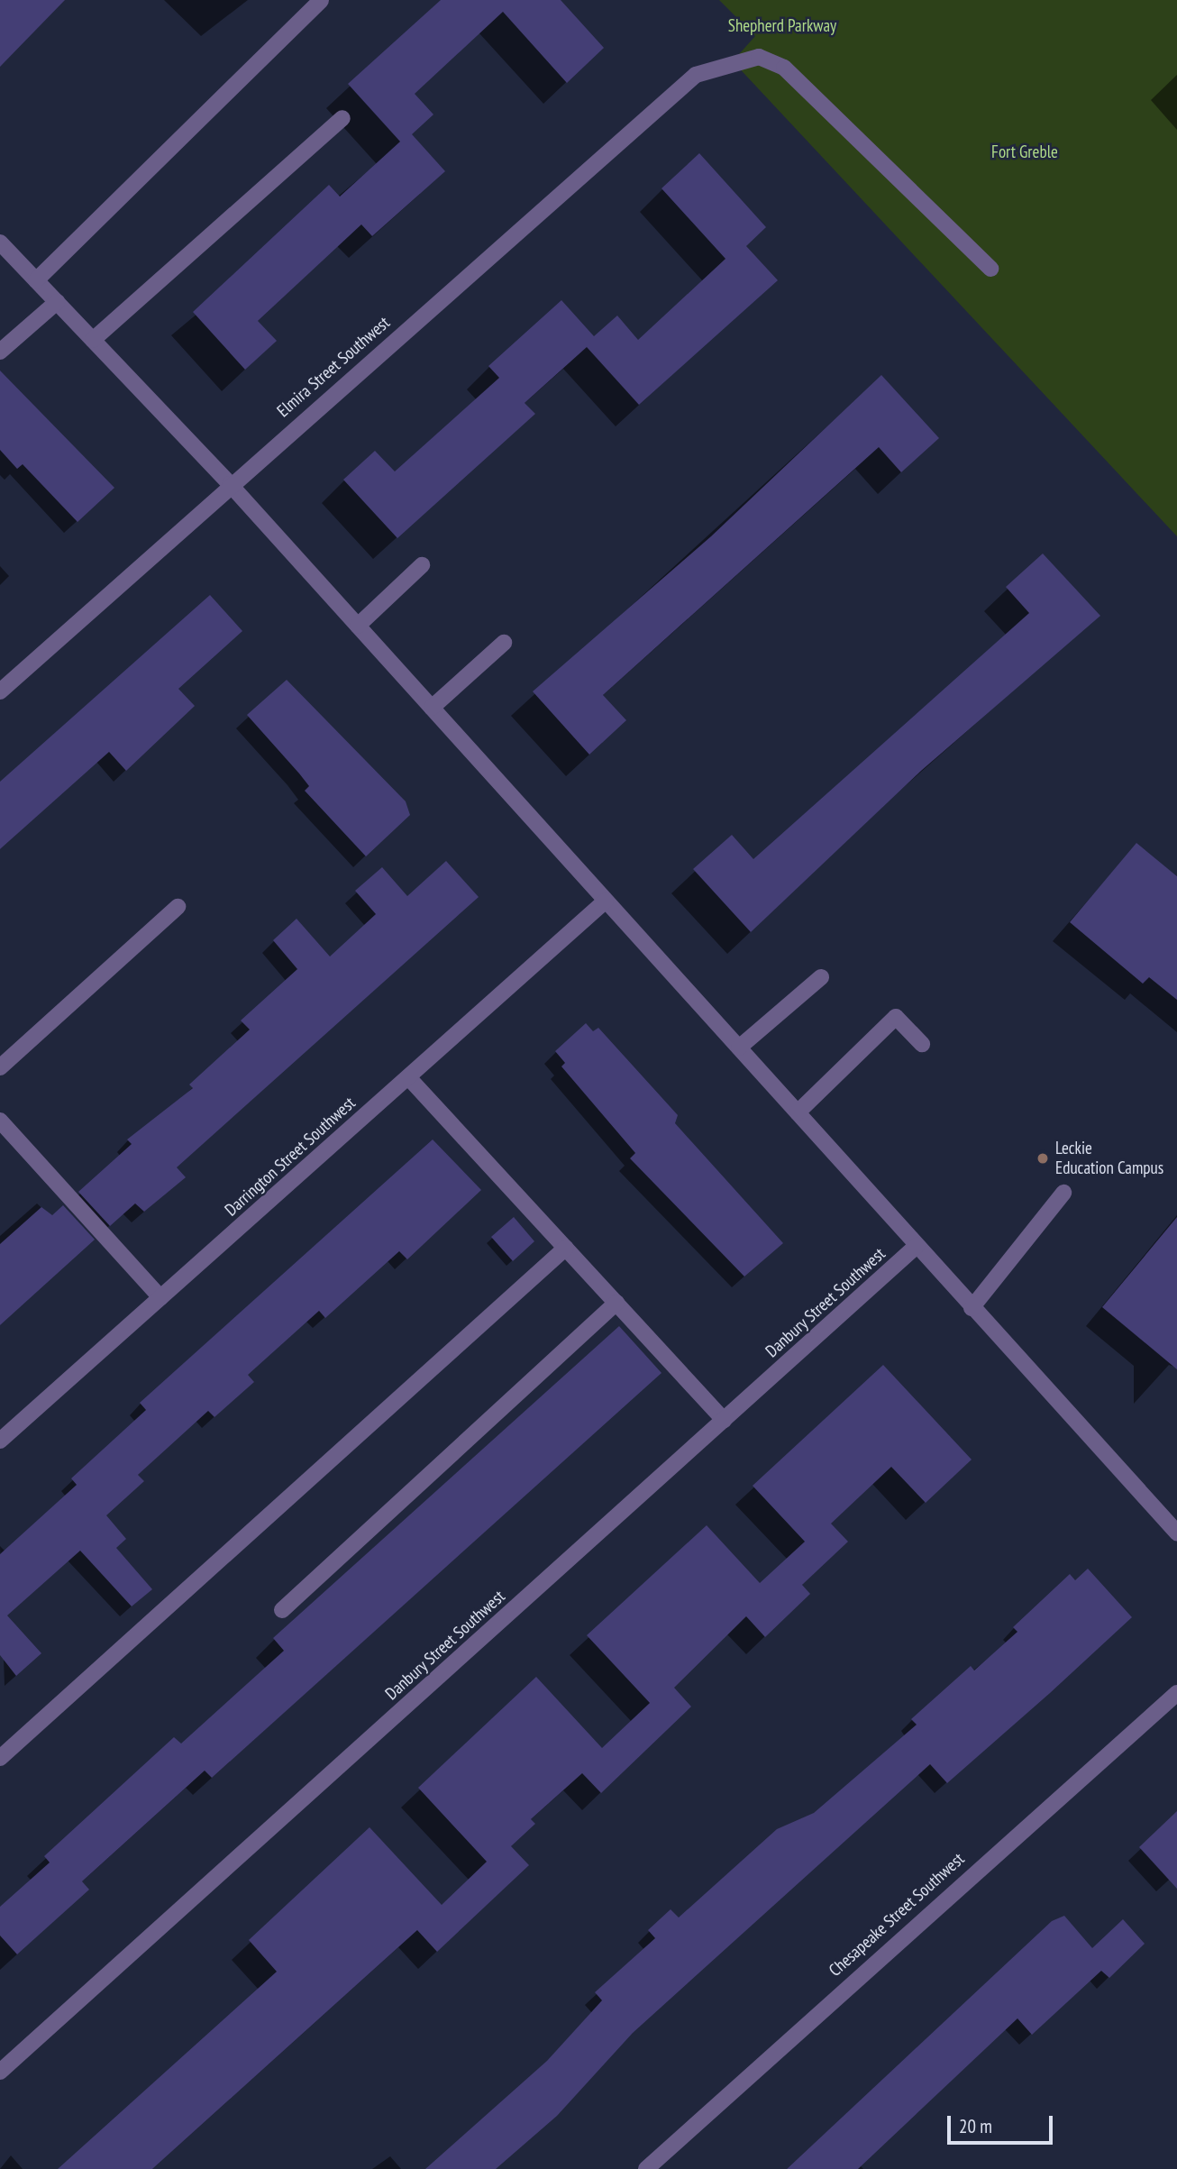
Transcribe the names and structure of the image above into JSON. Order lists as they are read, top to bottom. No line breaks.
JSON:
{"streets":{"street":["Elmira Street Southwest","Darrington Street Southwest","Danbury Street Southwest","Chesapeake Street Southwest"]},"parks":["Shepherd Parkway","Fort Greble"],"places":["Leckie Education Campus"],"scale_bar":"20 m"}
